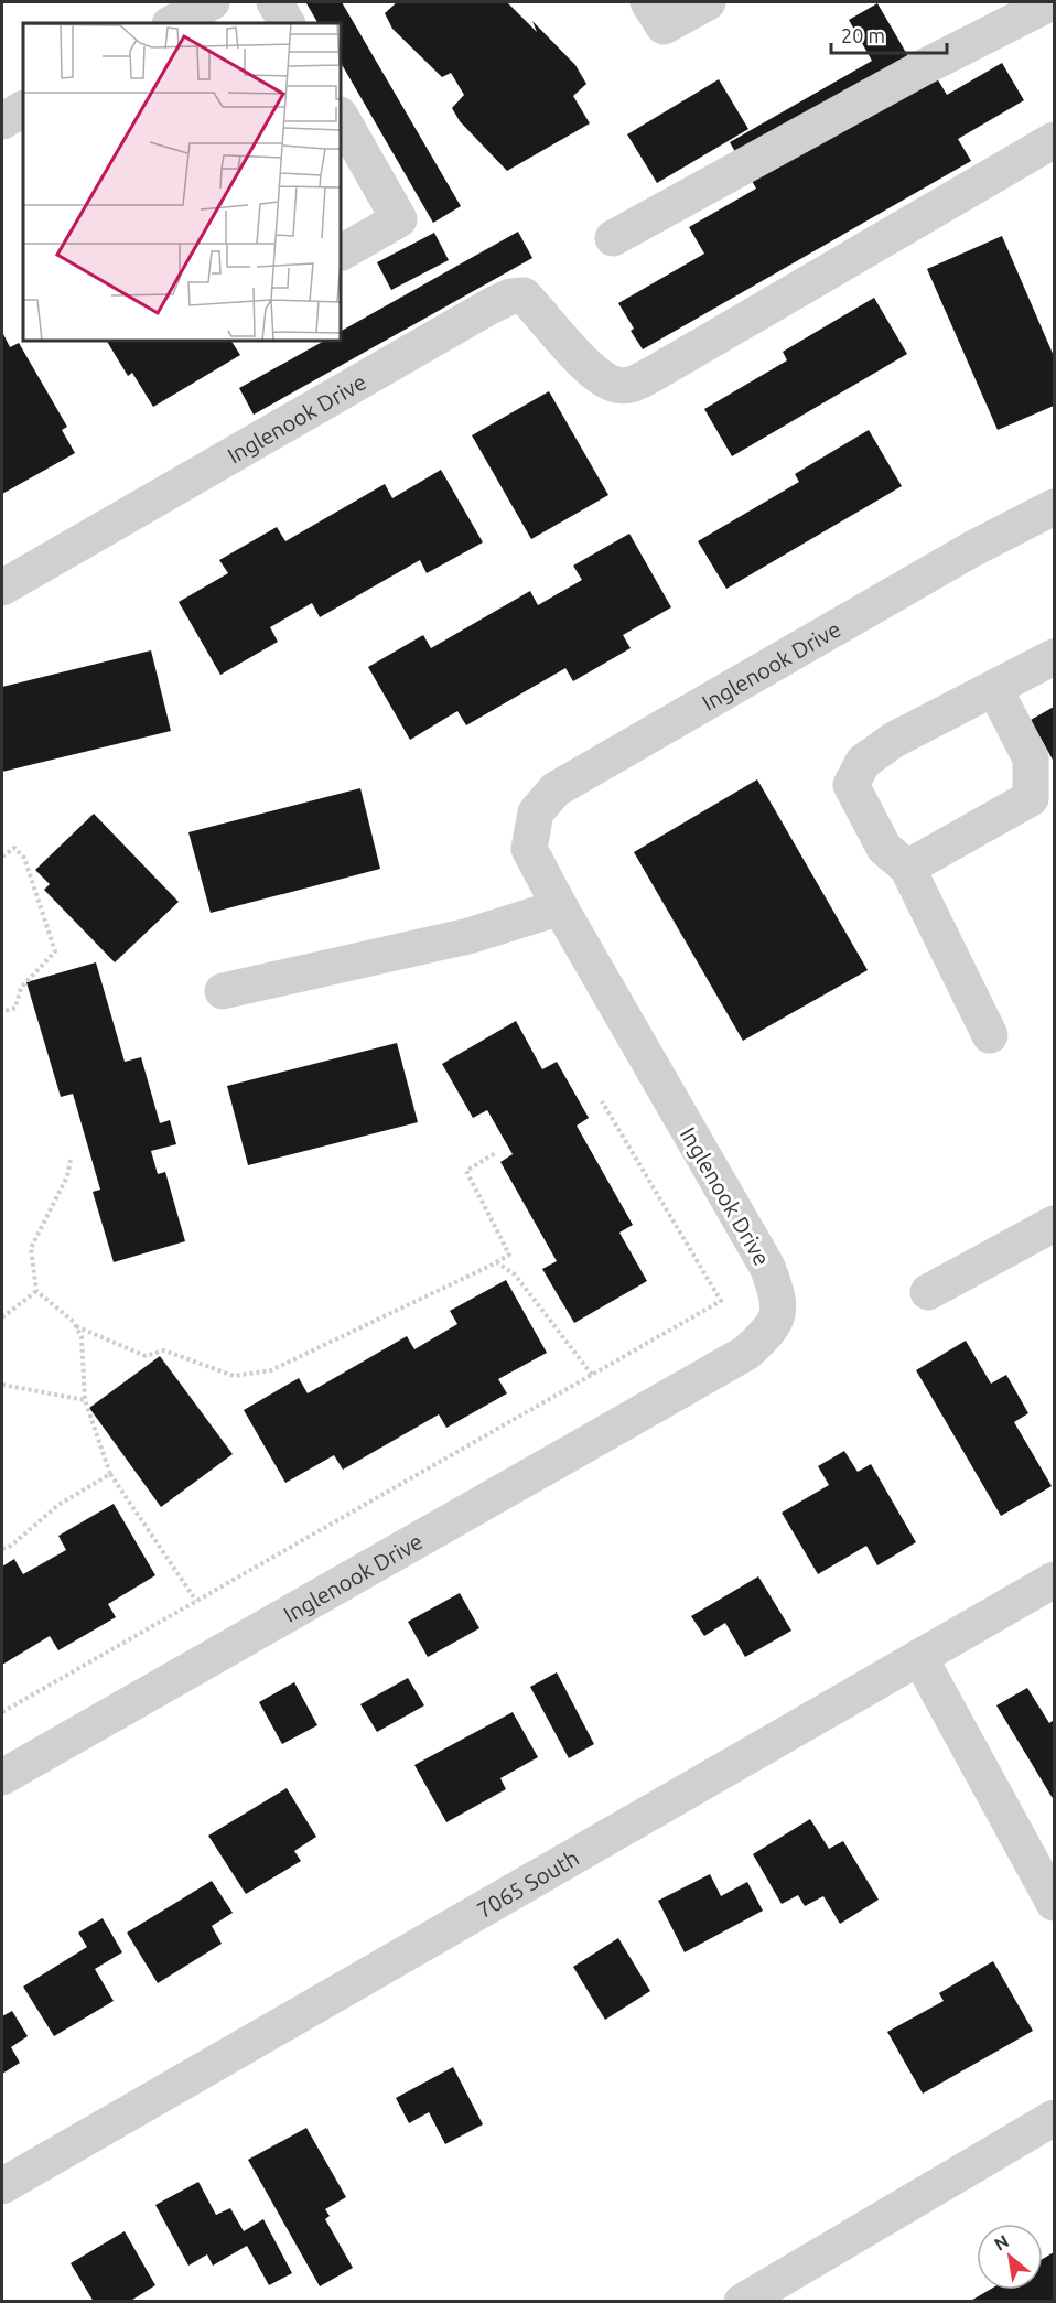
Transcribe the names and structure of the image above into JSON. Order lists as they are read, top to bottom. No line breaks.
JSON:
{"streets":{"street":["Inglenook Drive","7065 South"]},"scale_bar":"20 m","north":"top left"}
